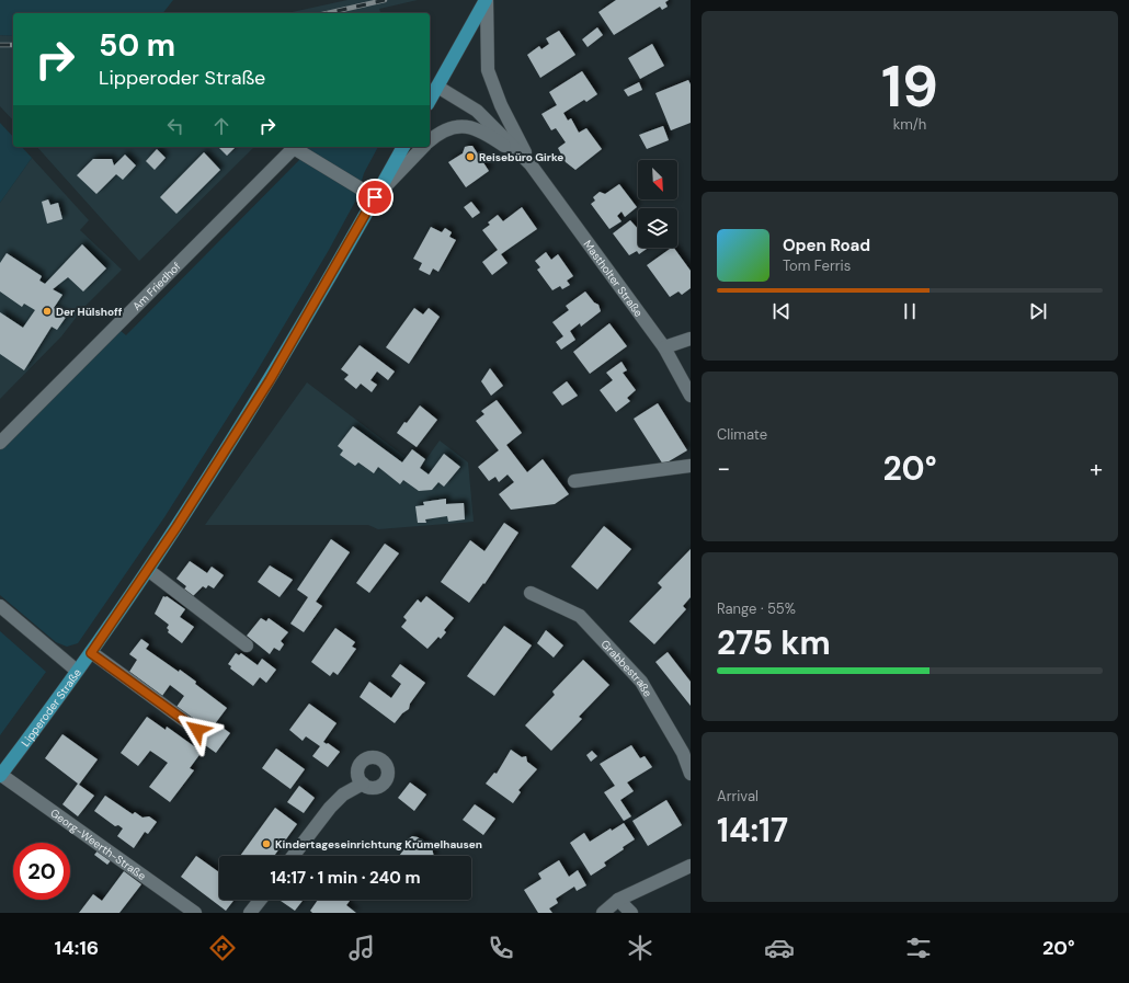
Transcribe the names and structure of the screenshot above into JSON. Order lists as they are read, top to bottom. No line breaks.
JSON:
{"streets":{"main road":["Lipperoder Straße"],"street":["Mastholter Straße","Am Friedhof","Grabbestraße","Georg-Weerth-Straße"]},"crossings":[["Mastholter Straße","Am Friedhof"],["Mastholter Straße","Lipperoder Straße"],["Am Friedhof","Lipperoder Straße"],["Lipperoder Straße","Georg-Weerth-Straße"]],"places":["Reisebüro Girke","Der Hülshoff","Kindertageseinrichtung Krümelhausen"],"north":"bottom right","page":{"tile":[["19","km/h"],"Climate",["Range · 55%","275 km"],["Arrival","14:17"]],"turn":["50 m","Lipperoder Straße"],"song":["Open Road","Tom Ferris"],"heat":["−","20°","+"],"limit":"20","trip":"14:17 · 1 min · 240 m","tabs":["14:16","20°"]}}
